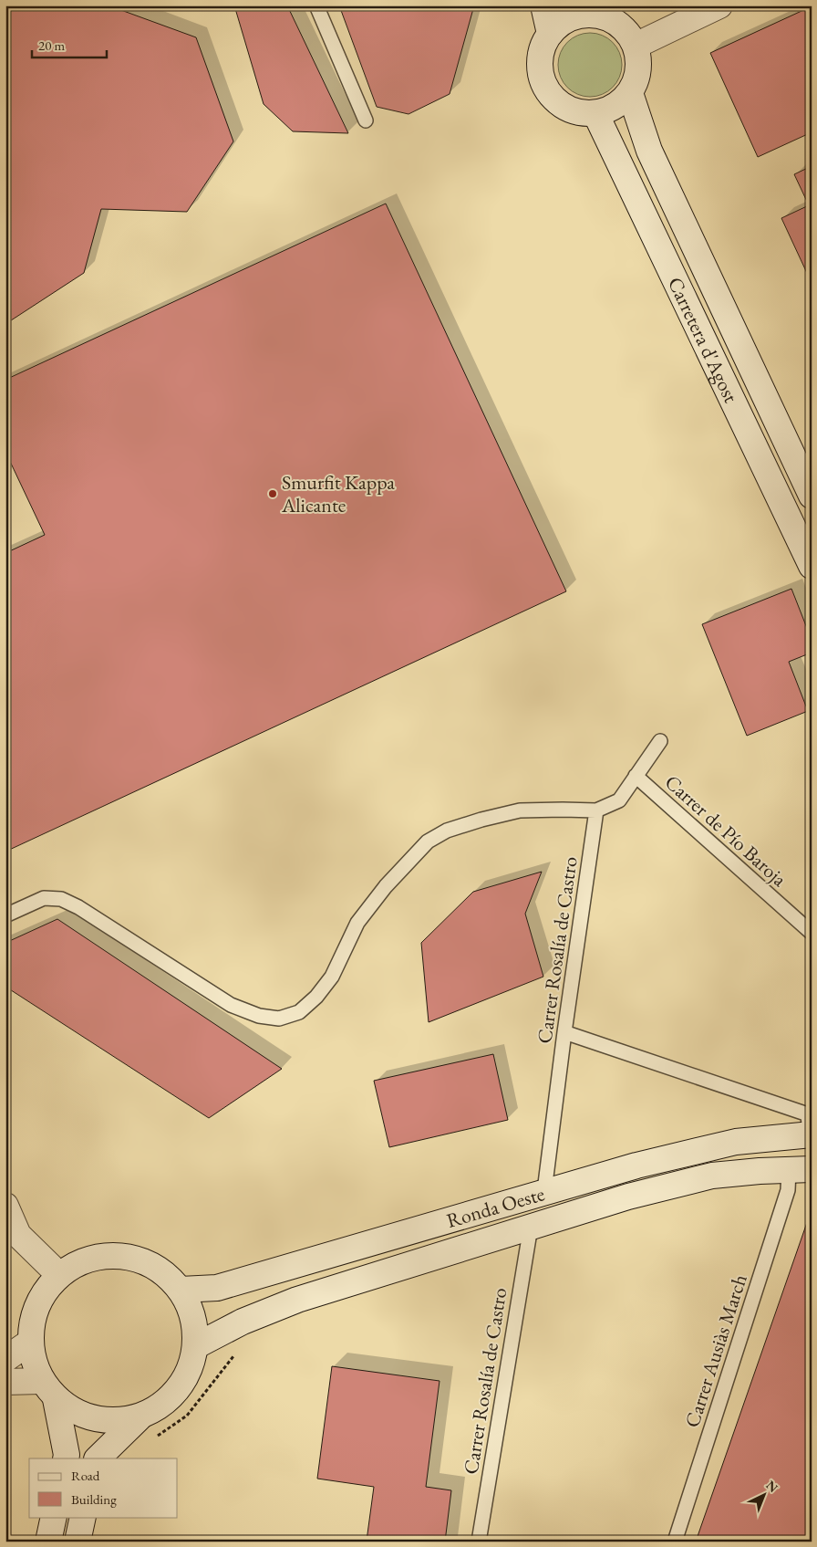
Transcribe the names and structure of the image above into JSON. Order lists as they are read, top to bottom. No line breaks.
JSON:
{"streets":{"main road":["Carretera d'Agost","Ronda Oeste"],"lane":["Carrer de Pío Baroja","Carrer Rosalía de Castro","Carrer Ausiàs March"]},"crossings":[["Carrer Rosalía de Castro","Ronda Oeste"],["Ronda Oeste","Carrer Ausiàs March"]],"places":["Smurfit Kappa Alicante"],"legend":["Road","Building"],"scale_bar":"20 m","north":"top right"}
